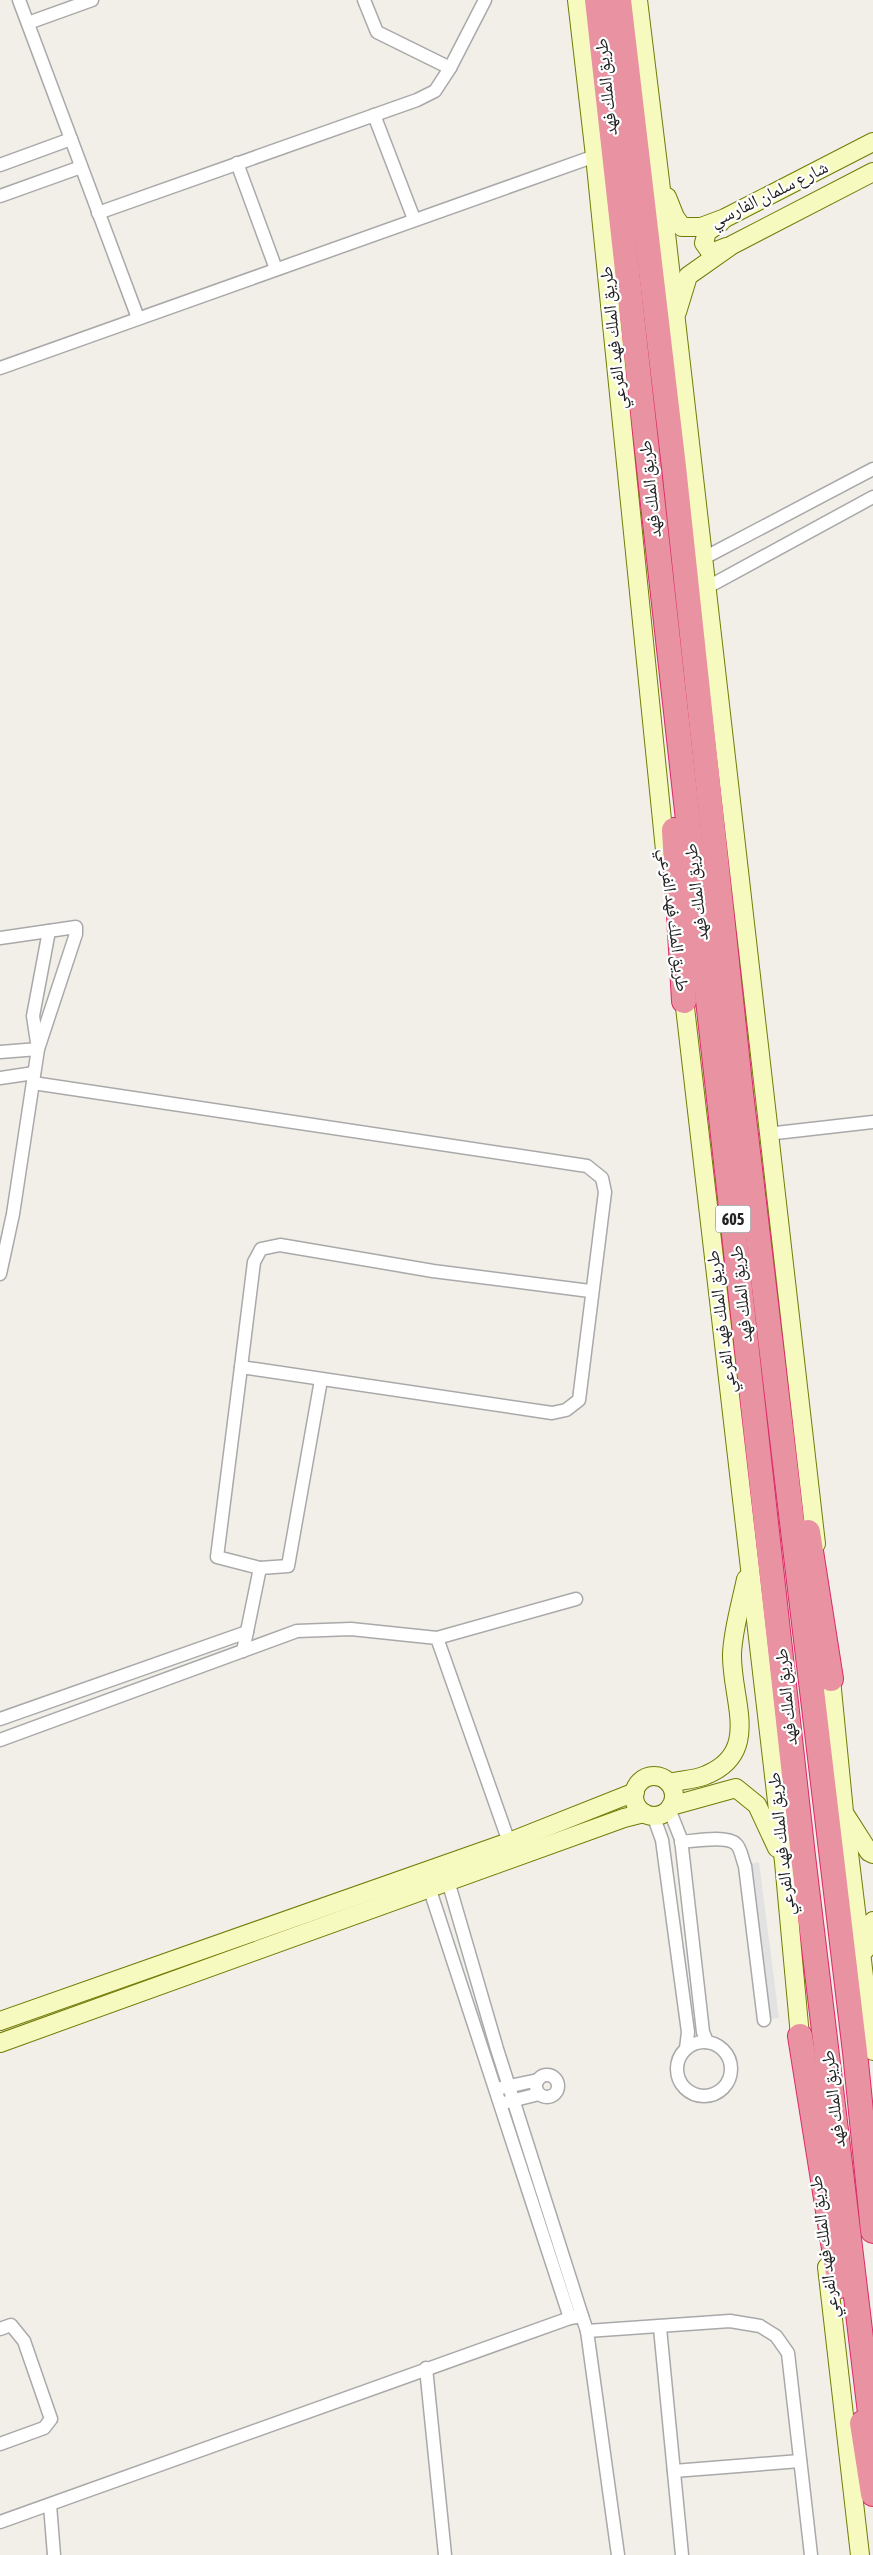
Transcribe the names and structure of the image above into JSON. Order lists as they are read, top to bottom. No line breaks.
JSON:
{"streets":{"highway":["طريق الملك فهد","605"],"main road":["شارع سلمان الفارسي","طريق الملك فهد الفرعي"]}}
